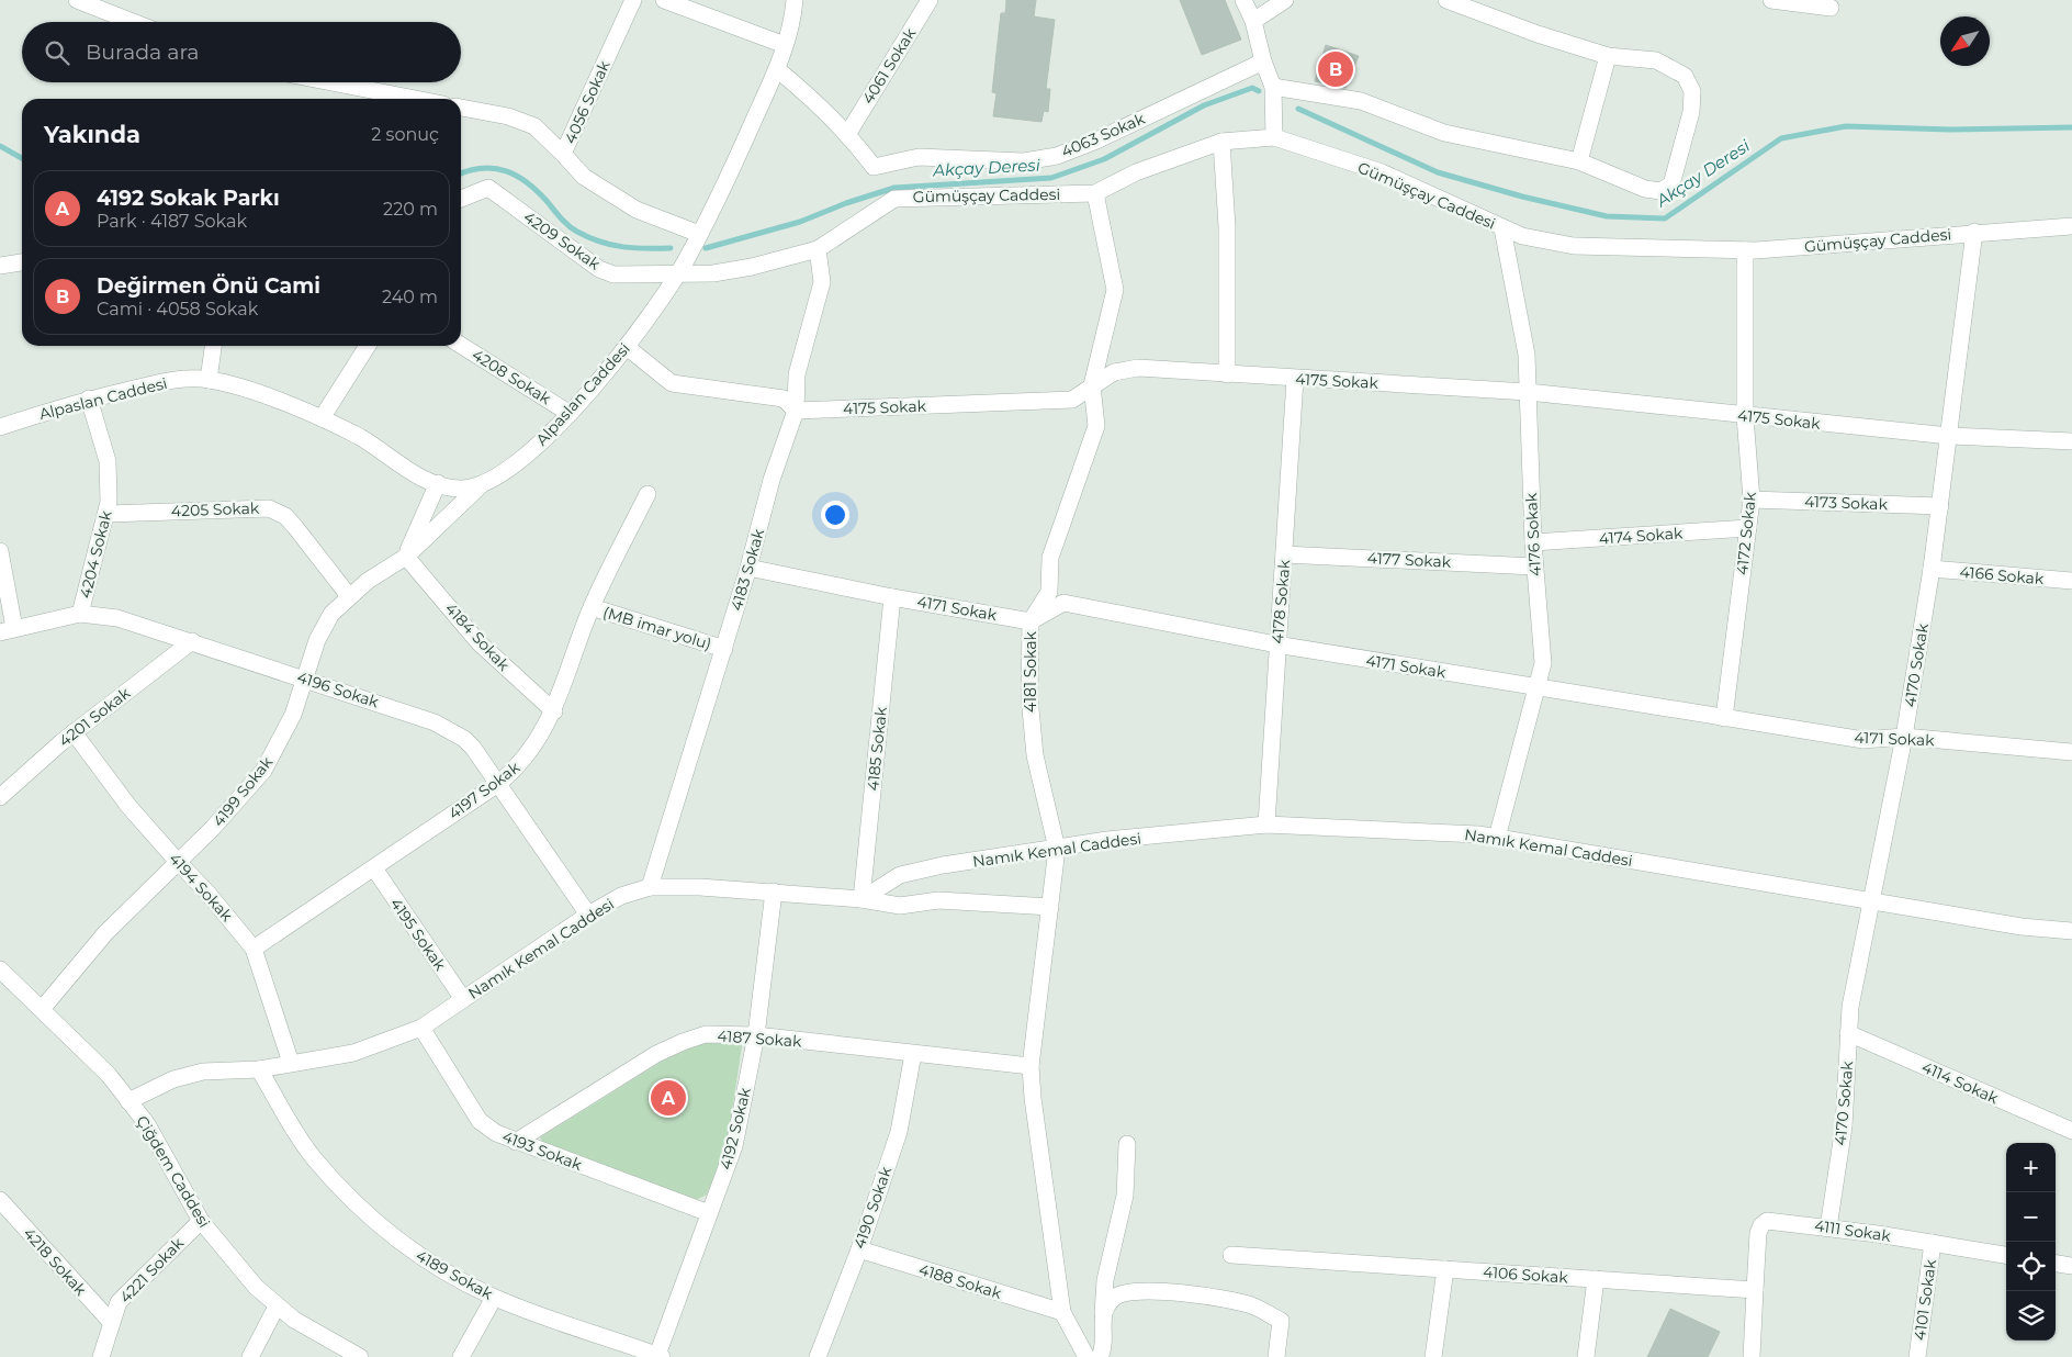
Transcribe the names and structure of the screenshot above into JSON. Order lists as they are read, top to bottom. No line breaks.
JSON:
{"streets":{"street":["4061 Sokak","4056 Sokak","4063 Sokak","Gümüşçay Caddesi","4209 Sokak","4208 Sokak","4175 Sokak","Alpaslan Caddesi","4173 Sokak","4205 Sokak","4172 Sokak","4176 Sokak","4174 Sokak","4204 Sokak","4177 Sokak","4183 Sokak","4166 Sokak","4178 Sokak","4171 Sokak","(MB imar yolu)","4184 Sokak","4170 Sokak","4181 Sokak","4196 Sokak","4201 Sokak","4185 Sokak","4197 Sokak","4199 Sokak","Namık Kemal Caddesi","4194 Sokak","4195 Sokak","4187 Sokak","4114 Sokak","4192 Sokak","4193 Sokak","Çiğdem Caddesi","4190 Sokak","4111 Sokak","4218 Sokak","4221 Sokak","4189 Sokak","4106 Sokak","4188 Sokak","4101 Sokak"]},"crossings":[["4061 Sokak","4063 Sokak"],["4063 Sokak","Alpaslan Caddesi"],["Gümüşçay Caddesi","4209 Sokak"],["Gümüşçay Caddesi","Alpaslan Caddesi"],["Gümüşçay Caddesi","4172 Sokak"],["Gümüşçay Caddesi","4176 Sokak"],["Gümüşçay Caddesi","4183 Sokak"],["Gümüşçay Caddesi","4170 Sokak"],["Gümüşçay Caddesi","4181 Sokak"],["4209 Sokak","Alpaslan Caddesi"],["4208 Sokak","Alpaslan Caddesi"],["4175 Sokak","4172 Sokak"],["4175 Sokak","4176 Sokak"],["4175 Sokak","4183 Sokak"],["4175 Sokak","4178 Sokak"],["4175 Sokak","4170 Sokak"],["4175 Sokak","4181 Sokak"],["Alpaslan Caddesi","4204 Sokak"],["Alpaslan Caddesi","4199 Sokak"],["4173 Sokak","4172 Sokak"],["4173 Sokak","4170 Sokak"],["4205 Sokak","4204 Sokak"],["4205 Sokak","4199 Sokak"],["4172 Sokak","4174 Sokak"],["4172 Sokak","4171 Sokak"],["4176 Sokak","4174 Sokak"],["4176 Sokak","4177 Sokak"],["4176 Sokak","4171 Sokak"],["4176 Sokak","Namık Kemal Caddesi"],["4204 Sokak","4196 Sokak"],["4177 Sokak","4178 Sokak"],["4183 Sokak","4171 Sokak"],["4183 Sokak","(MB imar yolu)"],["4183 Sokak","Namık Kemal Caddesi"],["4166 Sokak","4170 Sokak"],["4178 Sokak","4171 Sokak"],["4178 Sokak","Namık Kemal Caddesi"],["4171 Sokak","4170 Sokak"],["4171 Sokak","4181 Sokak"],["4171 Sokak","4185 Sokak"],["(MB imar yolu)","4197 Sokak"],["4184 Sokak","4197 Sokak"],["4184 Sokak","4199 Sokak"],["4170 Sokak","Namık Kemal Caddesi"],["4170 Sokak","4114 Sokak"],["4170 Sokak","4111 Sokak"],["4181 Sokak","Namık Kemal Caddesi"],["4181 Sokak","4187 Sokak"],["4181 Sokak","4188 Sokak"],["4196 Sokak","4201 Sokak"],["4196 Sokak","4197 Sokak"],["4196 Sokak","4199 Sokak"],["4196 Sokak","Namık Kemal Caddesi"],["4201 Sokak","4194 Sokak"],["4185 Sokak","Namık Kemal Caddesi"],["4197 Sokak","4194 Sokak"],["4197 Sokak","4195 Sokak"],["4199 Sokak","4194 Sokak"],["4199 Sokak","Çiğdem Caddesi"],["Namık Kemal Caddesi","4194 Sokak"],["Namık Kemal Caddesi","4195 Sokak"],["Namık Kemal Caddesi","4192 Sokak"],["Namık Kemal Caddesi","4193 Sokak"],["Namık Kemal Caddesi","Çiğdem Caddesi"],["Namık Kemal Caddesi","4189 Sokak"],["4187 Sokak","4192 Sokak"],["4187 Sokak","4193 Sokak"],["4187 Sokak","4190 Sokak"],["4192 Sokak","4193 Sokak"],["4192 Sokak","4189 Sokak"],["Çiğdem Caddesi","4221 Sokak"],["4190 Sokak","4188 Sokak"],["4111 Sokak","4106 Sokak"],["4111 Sokak","4101 Sokak"],["4218 Sokak","4221 Sokak"]],"water":["Akçay Deresi"],"north":"bottom left","page":{"search":"Burada ara","pins":["B","A"],"heading":["Yakında","2 sonuç"],"list":[{"mark":"A","name":"4192 Sokak Parkı","note":"Park · 4187 Sokak","value":"220 m"},{"mark":"B","name":"Değirmen Önü Cami","note":"Cami · 4058 Sokak","value":"240 m"}],"map_buttons":["+","−"]}}
